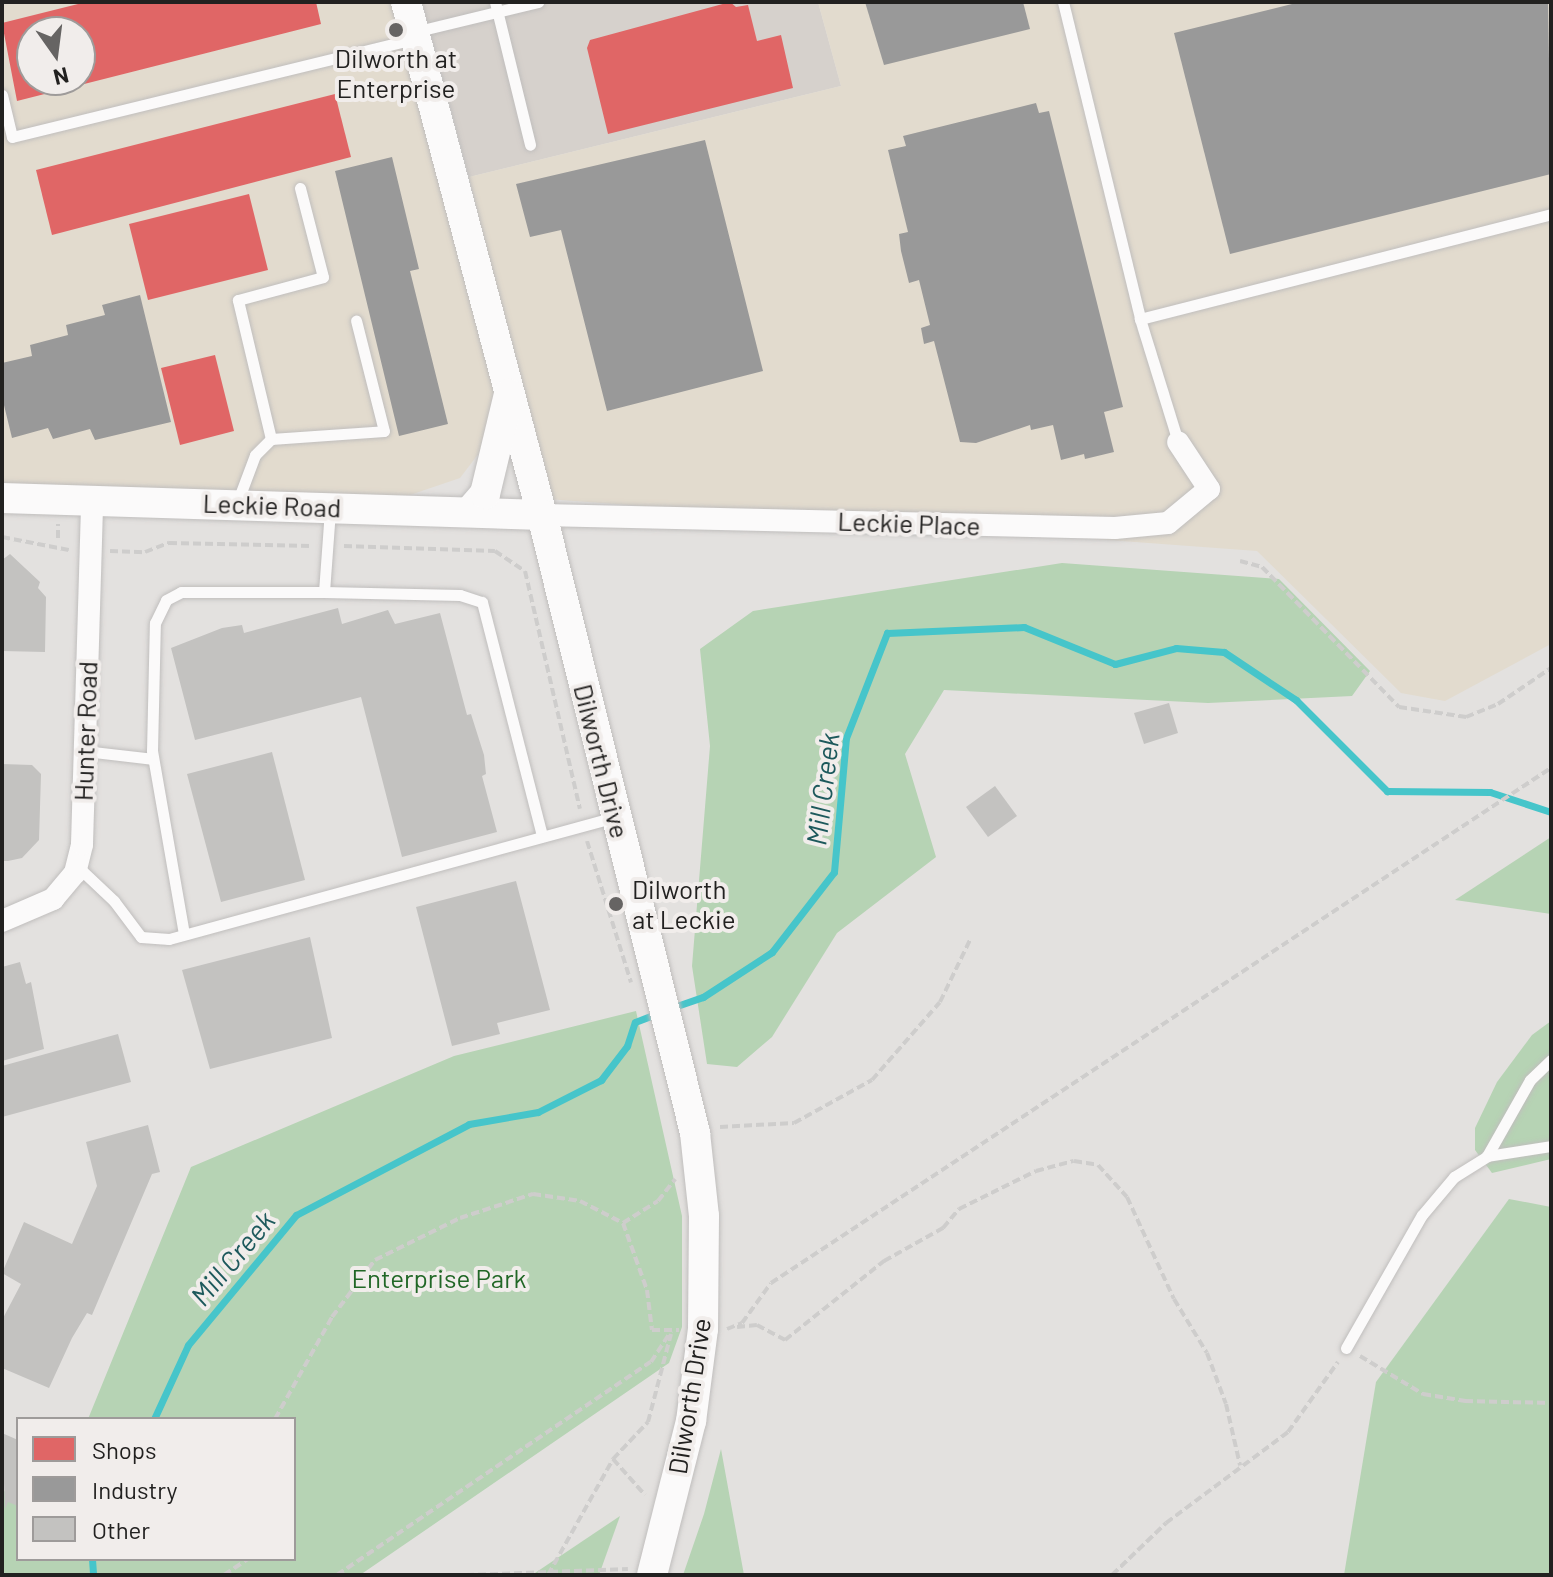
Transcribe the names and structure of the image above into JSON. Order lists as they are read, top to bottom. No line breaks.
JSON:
{"streets":{"main road":["Leckie Road","Dilworth Drive"],"street":["Leckie Place","Hunter Road"]},"crossings":[["Leckie Road","Leckie Place"],["Leckie Road","Hunter Road"],["Leckie Road","Dilworth Drive"],["Leckie Place","Dilworth Drive"]],"water":["Mill Creek"],"parks":["Enterprise Park"],"places":["Dilworth at Enterprise","Dilworth at Leckie"],"legend":["Shops","Industry","Other"],"north":"bottom"}
